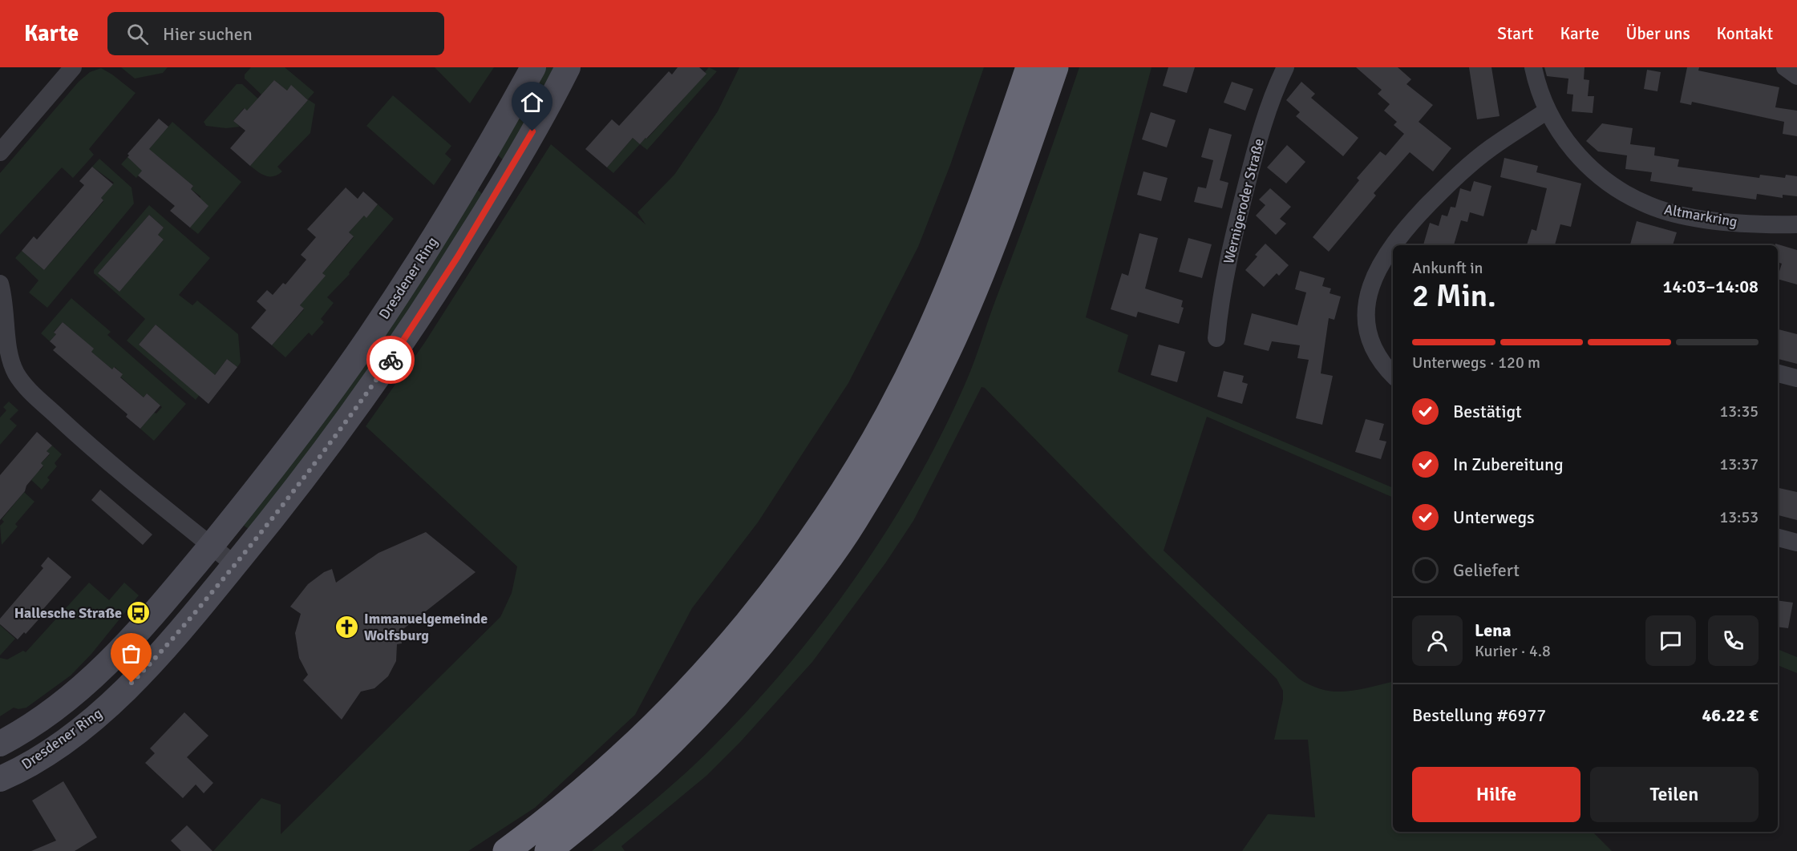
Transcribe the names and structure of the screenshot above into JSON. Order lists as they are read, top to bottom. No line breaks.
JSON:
{"streets":{"street":["Wernigeroder Straße","Altmarkring","Dresdener Ring"]},"places":{"bus stop":["Hallesche Straße"],"church":["Immanuelgemeinde Wolfsburg"]},"page":{"header":"Karte","search":"Hier suchen","nav":["Start","Karte","Über uns","Kontakt"],"heading":["2 Min.","Ankunft in","14:03–14:08"],"panel":["Lena","Kurier · 4.8","Bestellung #6977","46.22 €"],"bar":"Unterwegs · 120 m","list":[["Bestätigt","13:35"],["In Zubereitung","13:37"],["Unterwegs","13:53"],"Geliefert"],"buttons":["Hilfe","Teilen"]}}
